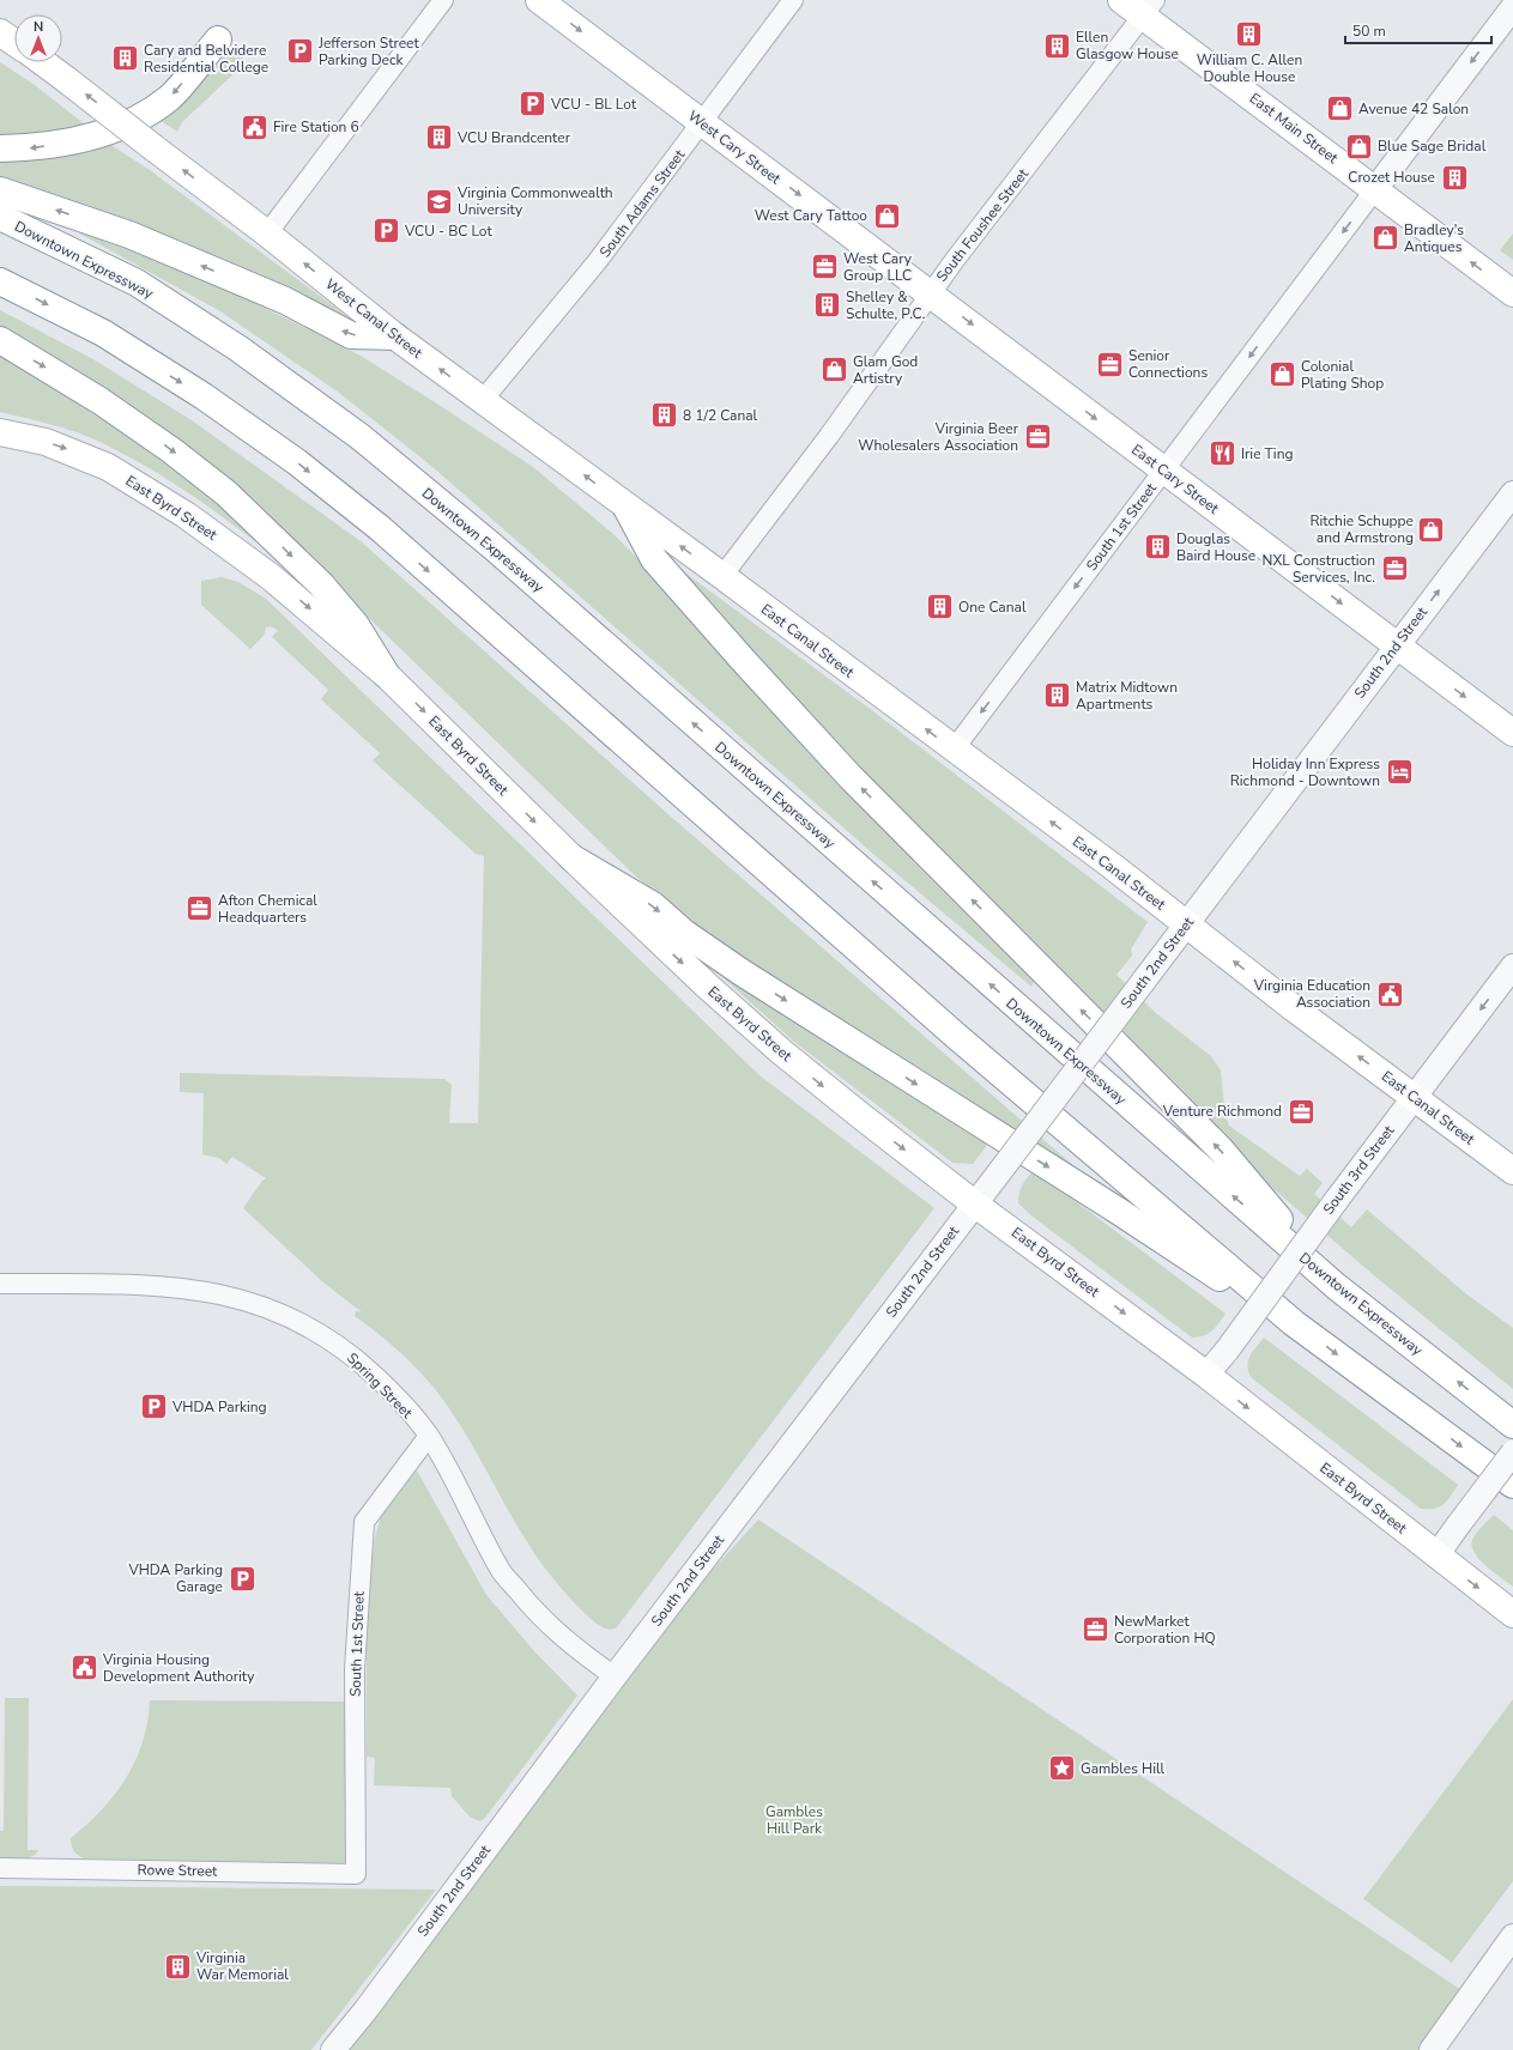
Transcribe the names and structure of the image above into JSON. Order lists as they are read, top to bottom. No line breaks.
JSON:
{"streets":{"main road":["East Main Street","West Cary Street","Downtown Expressway","West Canal Street","East Cary Street","East Byrd Street","East Canal Street"],"street":["South Adams Street","South Foushee Street","South 1st Street","South 2nd Street","South 3rd Street","Spring Street","Rowe Street"]},"crossings":[["East Main Street","South Foushee Street"],["East Main Street","South 1st Street"],["West Cary Street","South Adams Street"],["West Cary Street","South Foushee Street"],["West Cary Street","East Cary Street"],["South Adams Street","West Canal Street"],["South Foushee Street","West Canal Street"],["South Foushee Street","East Cary Street"],["South Foushee Street","East Canal Street"],["West Canal Street","East Canal Street"],["East Cary Street","South 1st Street"],["East Cary Street","South 2nd Street"],["East Byrd Street","South 2nd Street"],["East Byrd Street","South 3rd Street"],["South 1st Street","East Canal Street"],["South 1st Street","Spring Street"],["South 1st Street","Rowe Street"],["East Canal Street","South 2nd Street"],["East Canal Street","South 3rd Street"],["South 2nd Street","Spring Street"]],"one_way":["East Main Street","West Cary Street","East Cary Street","South 1st Street"],"parks":["Gambles Hill Park"],"places":{"building":["William C. Allen Double House","Ellen Glasgow House","Cary and Belvidere Residential College","VCU Brandcenter","Crozet House","Shelley & Schulte, P.C.","8 1/2 Canal","Douglas Baird House","One Canal","Matrix Midtown Apartments","Virginia War Memorial"],"parking":["Jefferson Street Parking Deck","VCU - BL Lot","VCU - BC Lot","VHDA Parking","VHDA Parking Garage"],"shop":["Avenue 42 Salon","Blue Sage Bridal","West Cary Tattoo","Bradley's Antiques","Glam God Artistry","Colonial Plating Shop","Ritchie Schuppe and Armstrong"],"public building":["Fire Station 6","Virginia Education Association","Virginia Housing Development Authority"],"school or university":["Virginia Commonwealth University"],"office":["West Cary Group LLC","Senior Connections","Virginia Beer Wholesalers Association","NXL Construction Services, Inc.","Afton Chemical Headquarters","Venture Richmond","NewMarket Corporation HQ"],"restaurant":["Irie Ting"],"hotel":["Holiday Inn Express Richmond - Downtown"],"place":["Gambles Hill"]},"scale_bar":"50 m","north":"top"}
